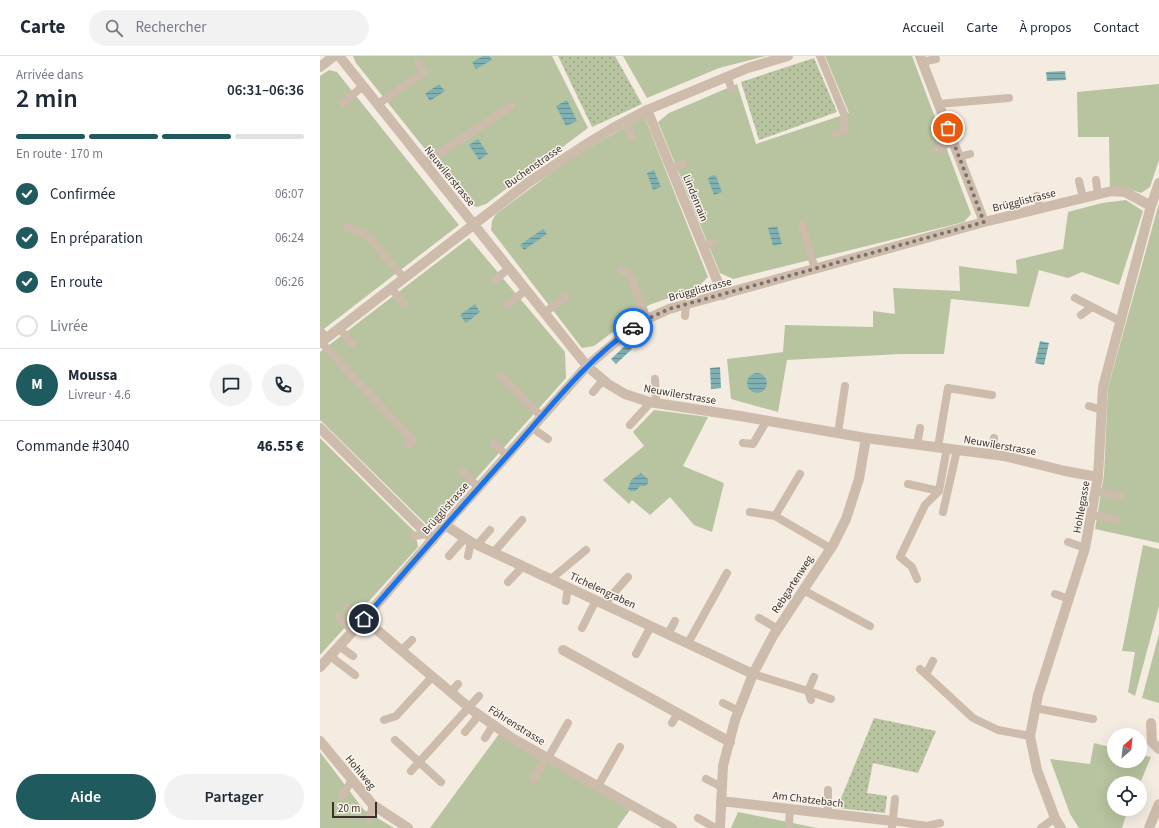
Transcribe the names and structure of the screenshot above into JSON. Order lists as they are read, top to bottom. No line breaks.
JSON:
{"streets":{"street":["Buchenstrasse","Neuwilerstrasse","Lindenrain","Brügglistrasse","Hohlegasse","Rebgartenweg","Tichelengraben","Föhrenstrasse","Hohlweg","Am Chatzebach"]},"crossings":[["Buchenstrasse","Neuwilerstrasse"],["Buchenstrasse","Lindenrain"],["Neuwilerstrasse","Brügglistrasse"],["Neuwilerstrasse","Hohlegasse"],["Neuwilerstrasse","Rebgartenweg"],["Lindenrain","Brügglistrasse"],["Brügglistrasse","Hohlegasse"],["Brügglistrasse","Tichelengraben"],["Brügglistrasse","Föhrenstrasse"],["Rebgartenweg","Tichelengraben"],["Rebgartenweg","Am Chatzebach"]],"scale_bar":"20 m","north":"top right","page":{"header":"Carte","search":"Rechercher","nav":["Accueil","Carte","À propos","Contact"],"heading":["2 min","Arrivée dans","06:31–06:36"],"panel":["Moussa","Livreur · 4.6","Commande #3040","46.55 €"],"bar":"En route · 170 m","list":[["Confirmée","06:07"],["En préparation","06:24"],["En route","06:26"],"Livrée"],"round":"M","buttons":["Aide","Partager"],"scale":"20 m"}}
